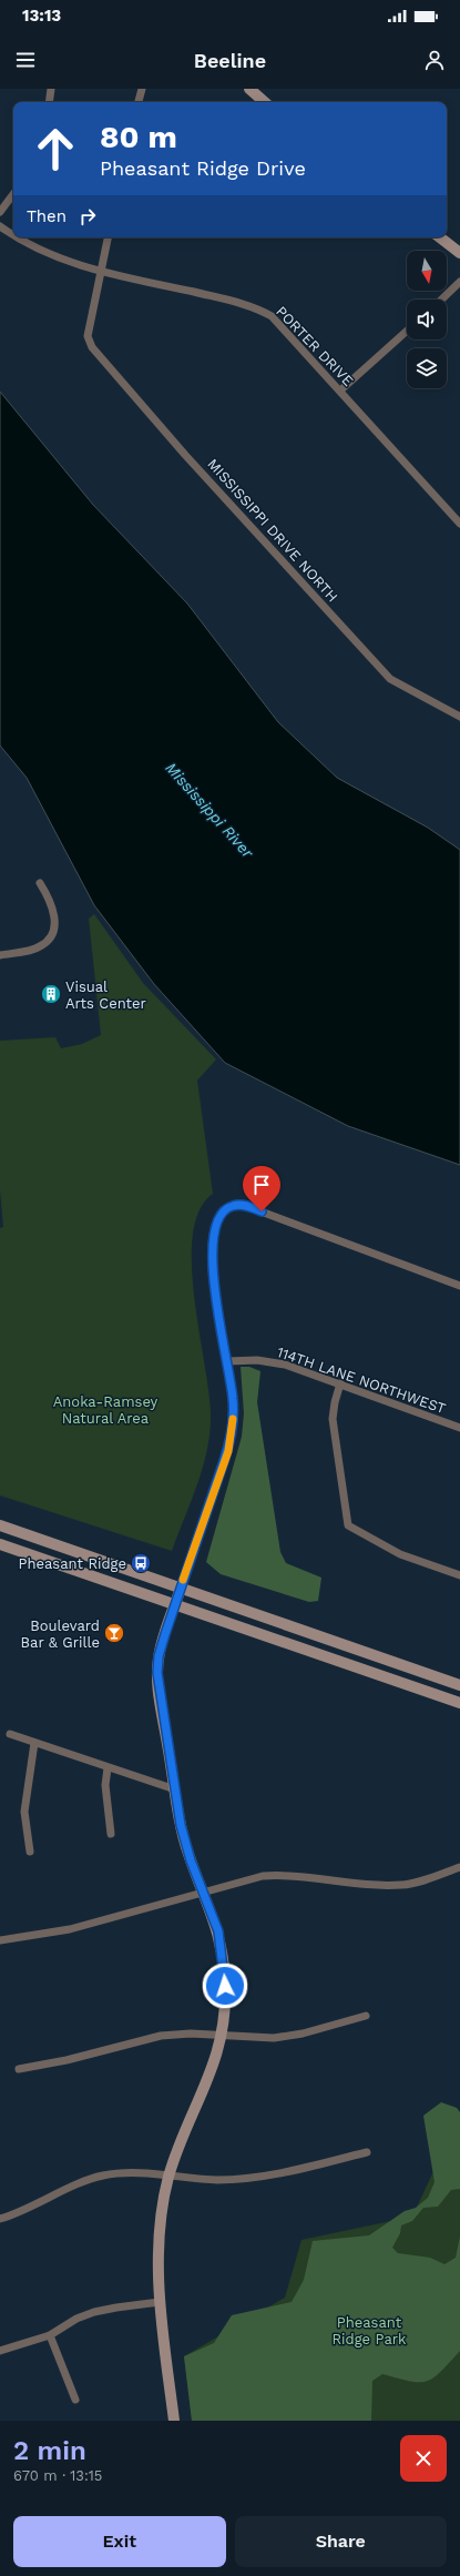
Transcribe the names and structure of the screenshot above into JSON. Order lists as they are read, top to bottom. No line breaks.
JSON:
{"streets":{"street":["PORTER DRIVE","MISSISSIPPI DRIVE NORTH","114TH LANE NORTHWEST"]},"crossings":[["PORTER DRIVE","MISSISSIPPI DRIVE NORTH"]],"water":["Mississippi River"],"parks":["Anoka-Ramsey Natural Area","Pheasant Ridge Park"],"places":{"building":["Visual Arts Center"],"bus stop":["Pheasant Ridge"],"bar":["Boulevard Bar & Grille"]},"north":"bottom","page":{"status":"13:13","header":"Beeline","turn":["80 m","Pheasant Ridge Drive"],"then":"Then","heading":["2 min","670 m · 13:15"],"buttons":["Exit","Share"]}}
